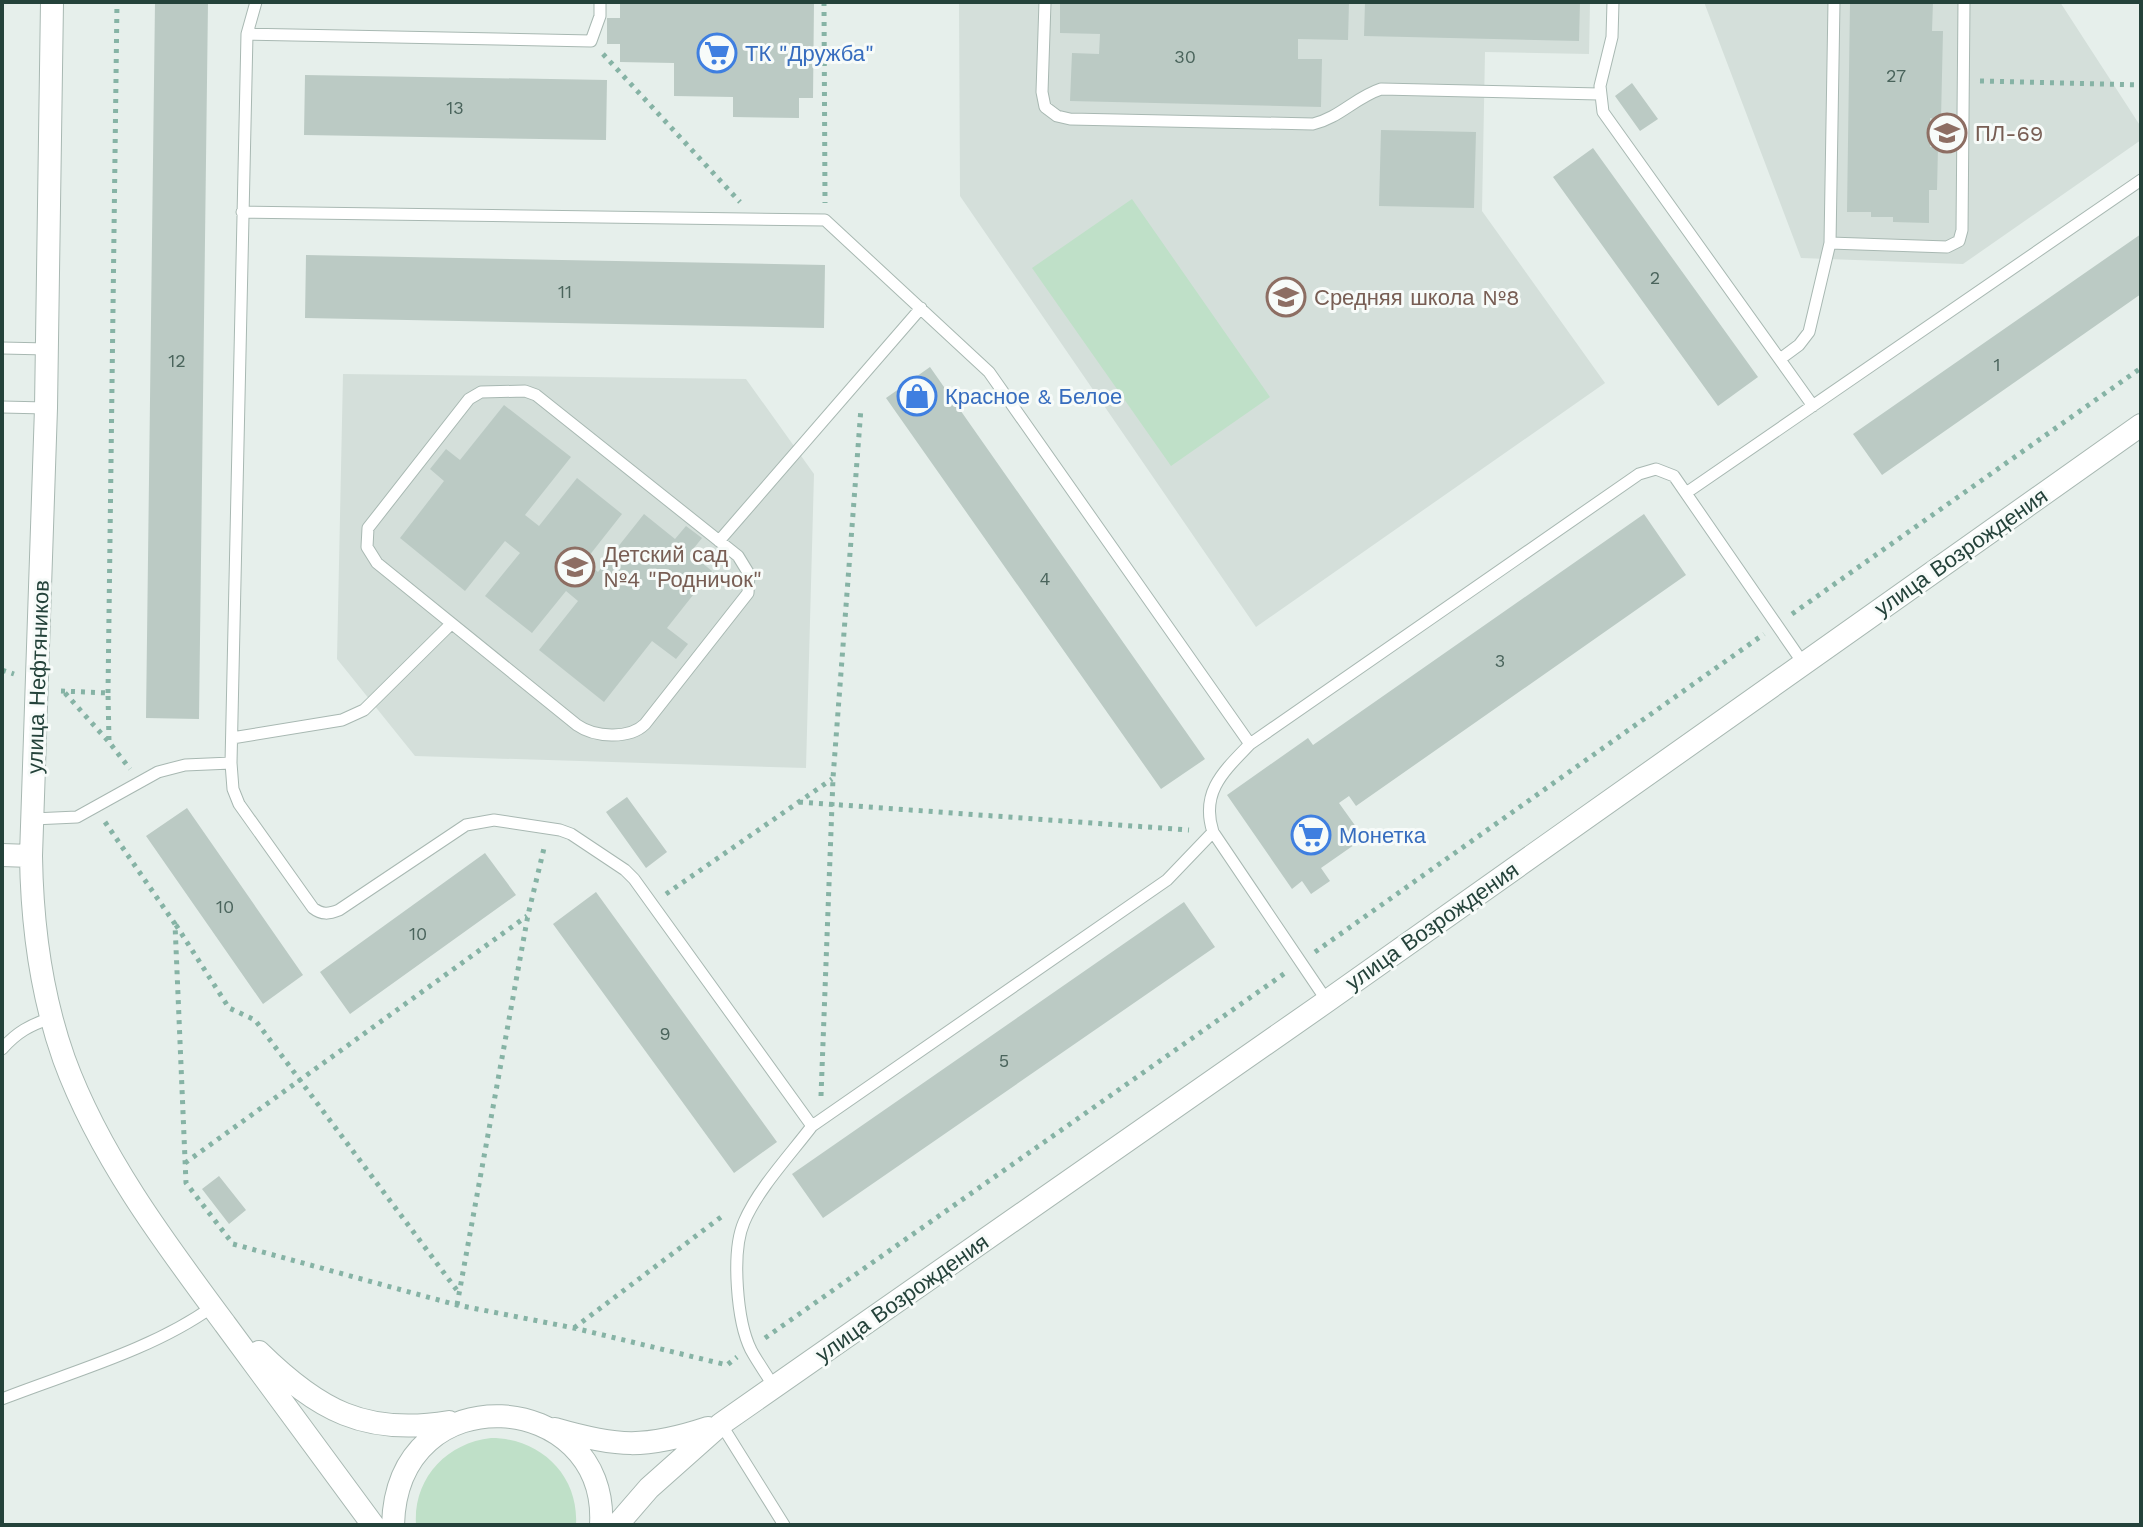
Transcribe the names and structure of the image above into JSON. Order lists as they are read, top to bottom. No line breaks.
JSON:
{"streets":{"street":["улица Возрождения","улица Нефтяников"]},"places":{"supermarket":["ТК \"Дружба\"","Монетка"],"school or university":["ПЛ-69","Средняя школа №8","Детский сад №4 \"Родничок\""],"shop":["Красное & Белое"]},"house_numbers":["30","27","13","2","11","12","1","4","3","10","10","9","5"]}
